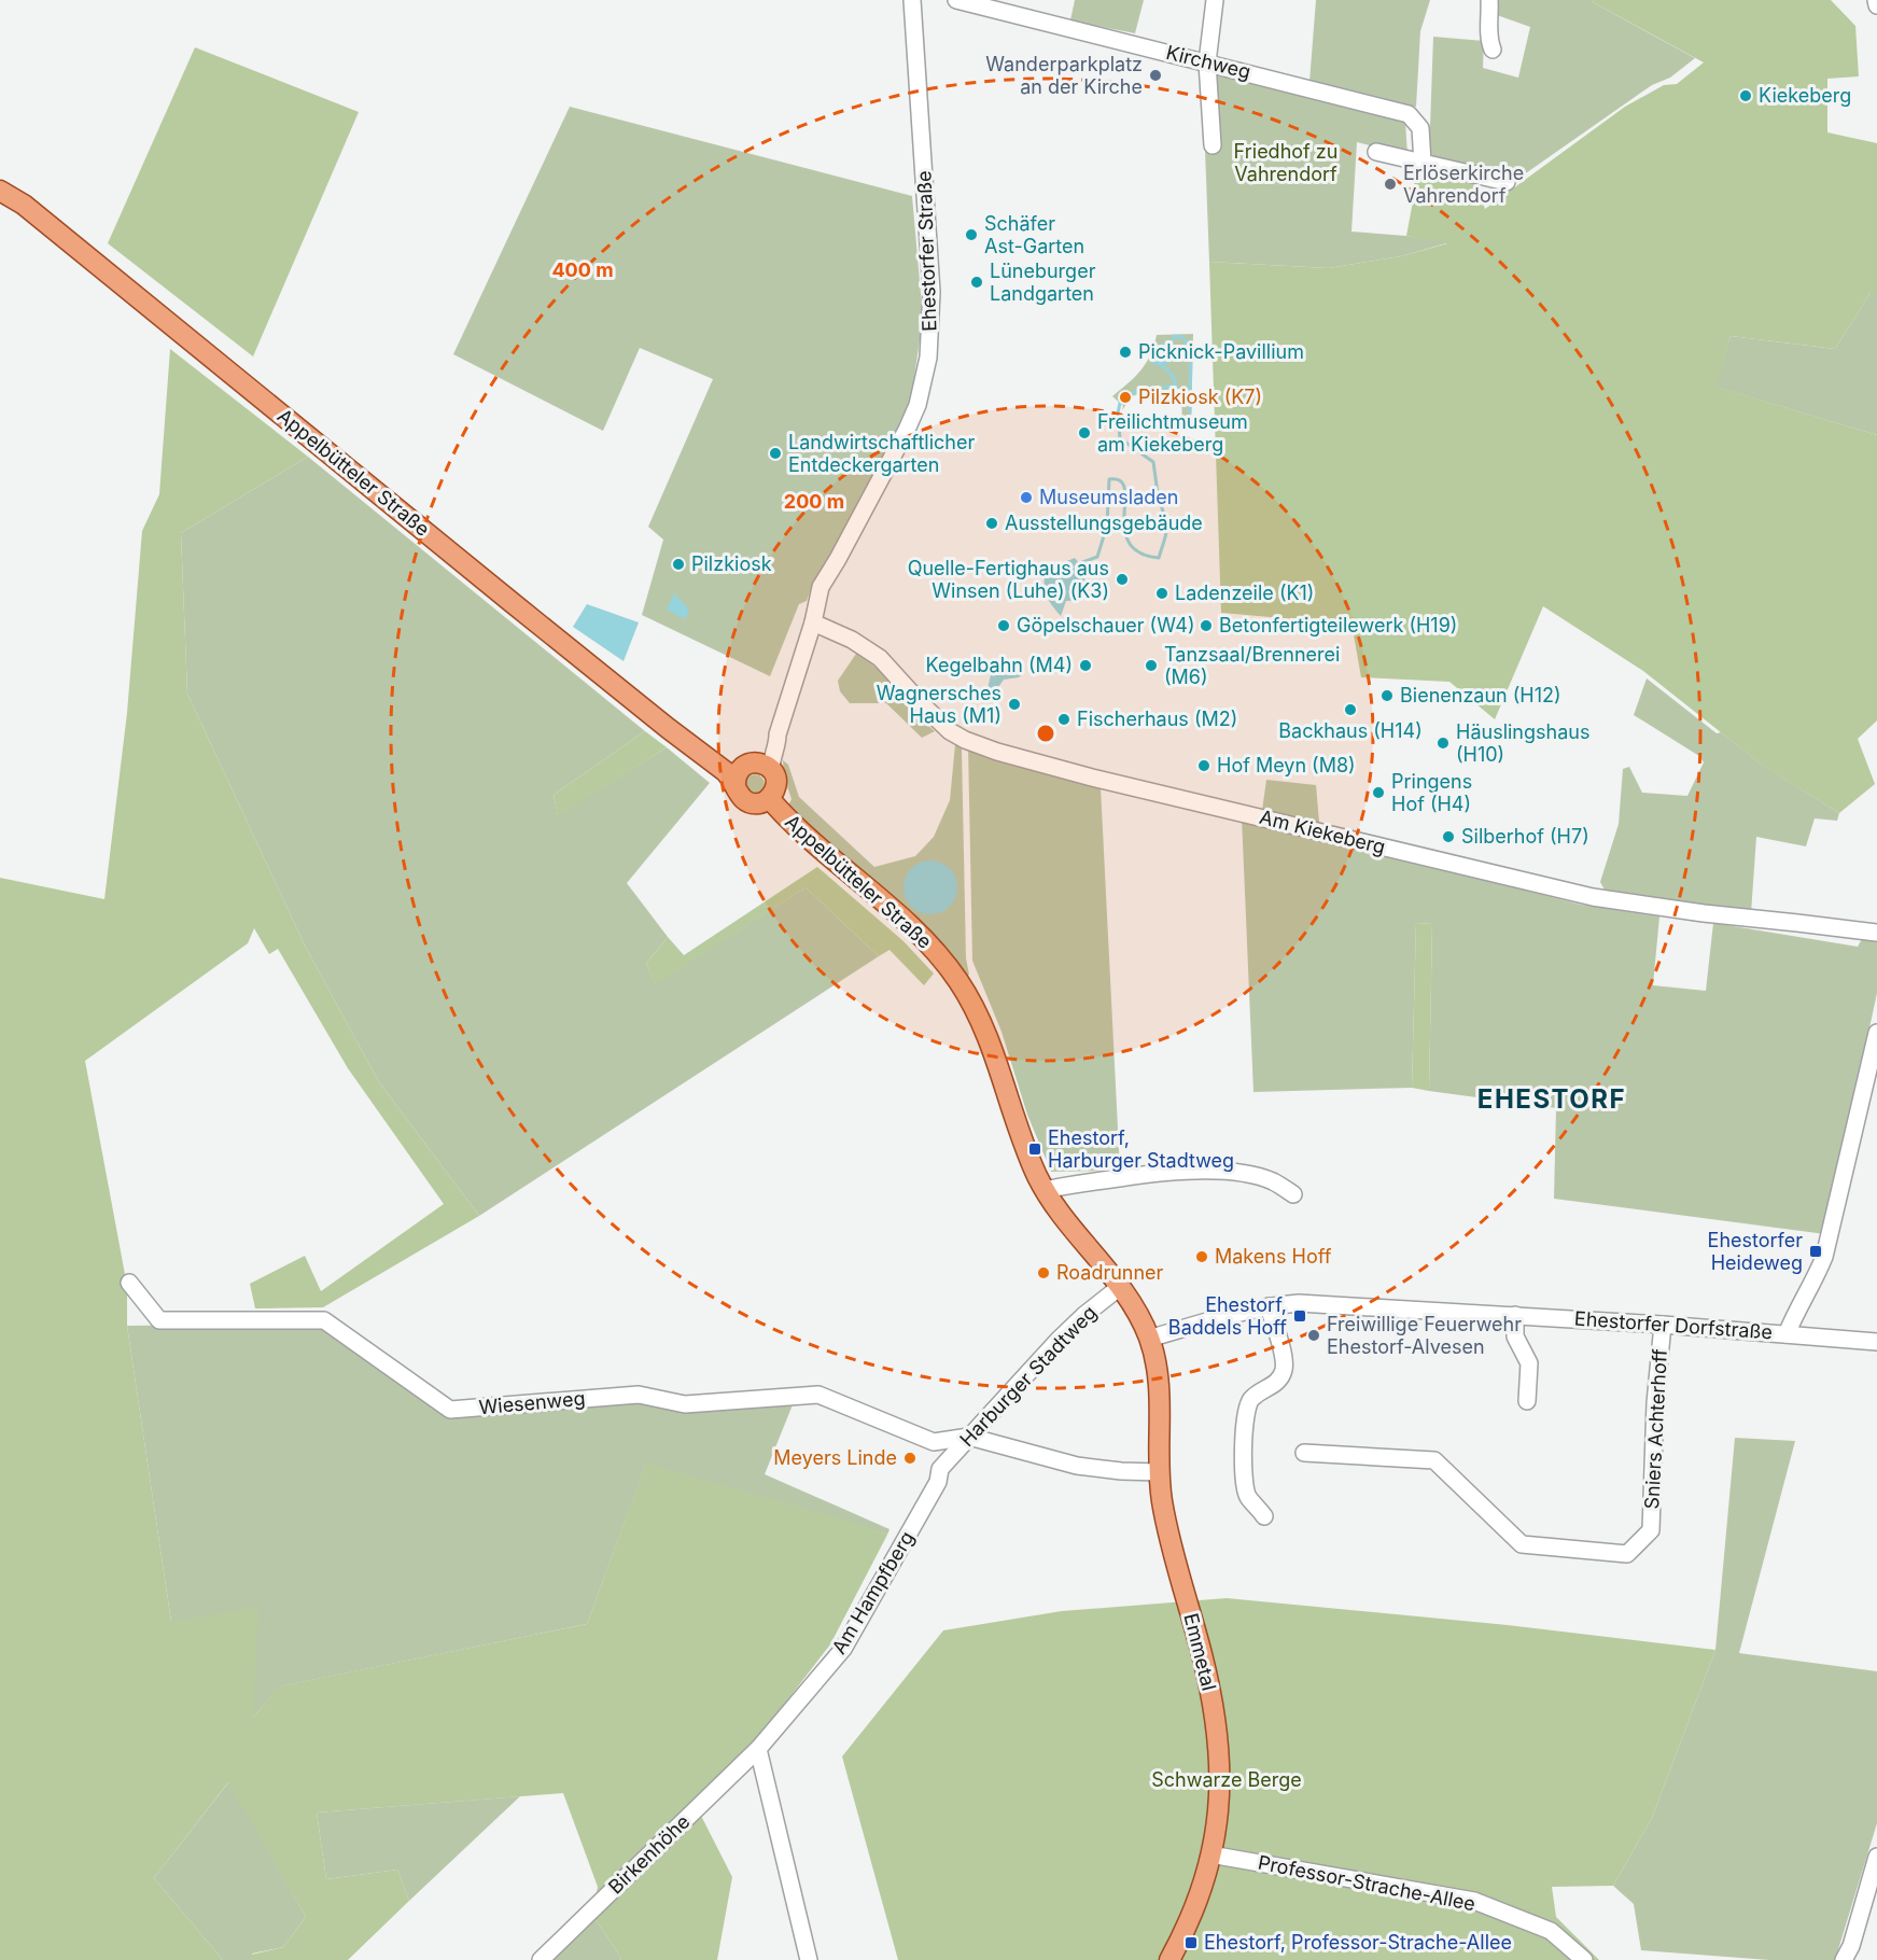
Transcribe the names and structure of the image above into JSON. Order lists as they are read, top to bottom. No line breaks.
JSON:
{"streets":{"main road":["Appelbütteler Straße","Emmetal"],"street":["Kirchweg","Ehestorfer Straße","Am Kiekeberg","Ehestorfer Dorfstraße","Harburger Stadtweg","Wiesenweg","Sniers Achterhoff","Am Hampfberg","Birkenhöhe","Professor-Strache-Allee"]},"crossings":[["Ehestorfer Straße","Appelbütteler Straße"],["Ehestorfer Straße","Am Kiekeberg"],["Appelbütteler Straße","Ehestorfer Dorfstraße"],["Appelbütteler Straße","Harburger Stadtweg"],["Appelbütteler Straße","Emmetal"],["Ehestorfer Dorfstraße","Sniers Achterhoff"],["Ehestorfer Dorfstraße","Emmetal"],["Harburger Stadtweg","Wiesenweg"],["Harburger Stadtweg","Am Hampfberg"],["Am Hampfberg","Birkenhöhe"],["Emmetal","Professor-Strache-Allee"]],"districts":["EHESTORF"],"parks":["Friedhof zu Vahrendorf","Schwarze Berge"],"places":{"other":["Wanderparkplatz an der Kirche","Kiekeberg","Erlöserkirche Vahrendorf","Schäfer Ast-Garten","Lüneburger Landgarten","Picknick-Pavillium","Pilzkiosk (K7)","Freilichtmuseum am Kiekeberg","Landwirtschaftlicher Entdeckergarten","Museumsladen","Ausstellungsgebäude","Pilzkiosk","Quelle-Fertighaus aus Winsen (Luhe) (K3)","Ladenzeile (K1)","Göpelschauer (W4)","Betonfertigteilewerk (H19)","Kegelbahn (M4)","Tanzsaal/Brennerei (M6)","Bienenzaun (H12)","Wagnersches Haus (M1)","Backhaus (H14)","Fischerhaus (M2)","Häuslingshaus (H10)","Hof Meyn (M8)","Pringens Hof (H4)","Silberhof (H7)","Makens Hoff","Roadrunner","Freiwillige Feuerwehr Ehestorf-Alvesen","Meyers Linde"],"transit":["Ehestorf, Harburger Stadtweg","Ehestorfer Heideweg","Ehestorf, Baddels Hoff","Ehestorf, Professor-Strache-Allee"]},"rings":["400 m","200 m"]}
